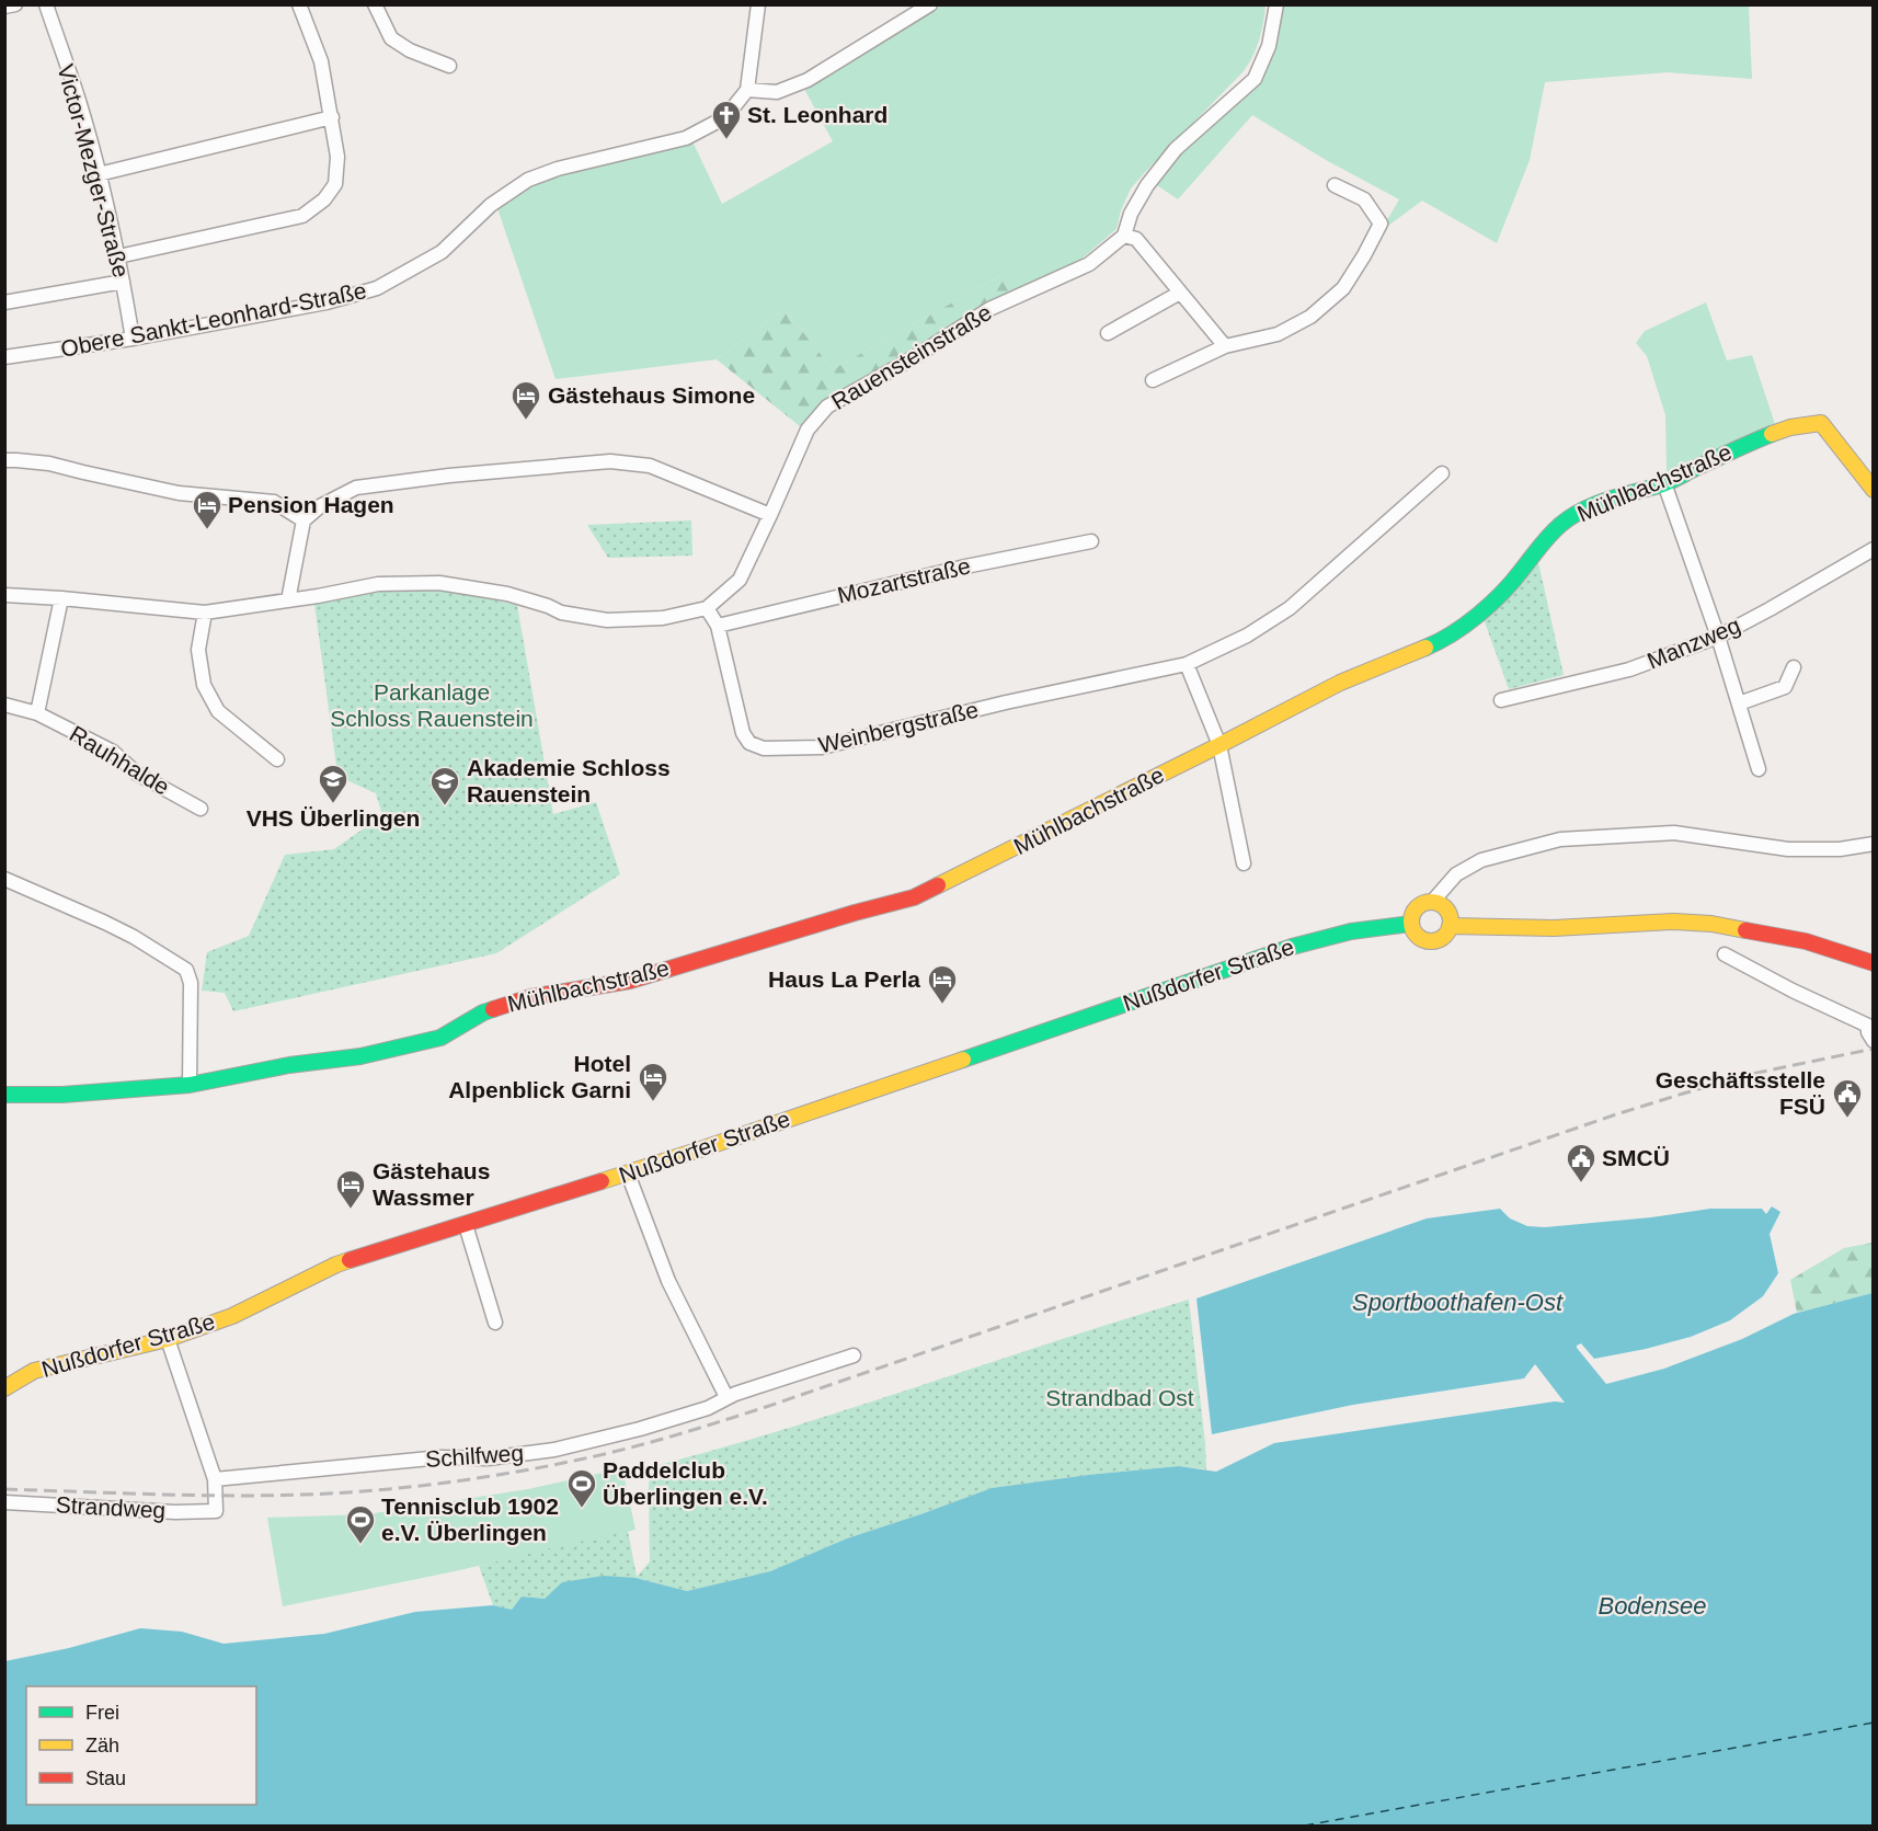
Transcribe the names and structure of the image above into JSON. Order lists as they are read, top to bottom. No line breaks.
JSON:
{"streets":{"street":["Victor-Mezger-Straße","Obere Sankt-Leonhard-Straße","Rauensteinstraße","Mühlbachstraße","Mozartstraße","Manzweg","Weinbergstraße","Rauhhalde","Nußdorfer Straße","Schilfweg","Strandweg"]},"crossings":[["Victor-Mezger-Straße","Obere Sankt-Leonhard-Straße"],["Rauensteinstraße","Weinbergstraße"],["Mozartstraße","Weinbergstraße"],["Schilfweg","Strandweg"]],"water":["Sportboothafen-Ost","Bodensee"],"parks":["Parkanlage Schloss Rauenstein","Strandbad Ost"],"places":{"church":["St. Leonhard"],"hotel":["Gästehaus Simone","Pension Hagen","Haus La Perla","Hotel Alpenblick Garni","Gästehaus Wassmer"],"school or university":["VHS Überlingen","Akademie Schloss Rauenstein"],"public building":["Geschäftsstelle FSÜ","SMCÜ"],"sports":["Paddelclub Überlingen e.V.","Tennisclub 1902 e.V. Überlingen"]},"legend":["Frei","Zäh","Stau"]}
